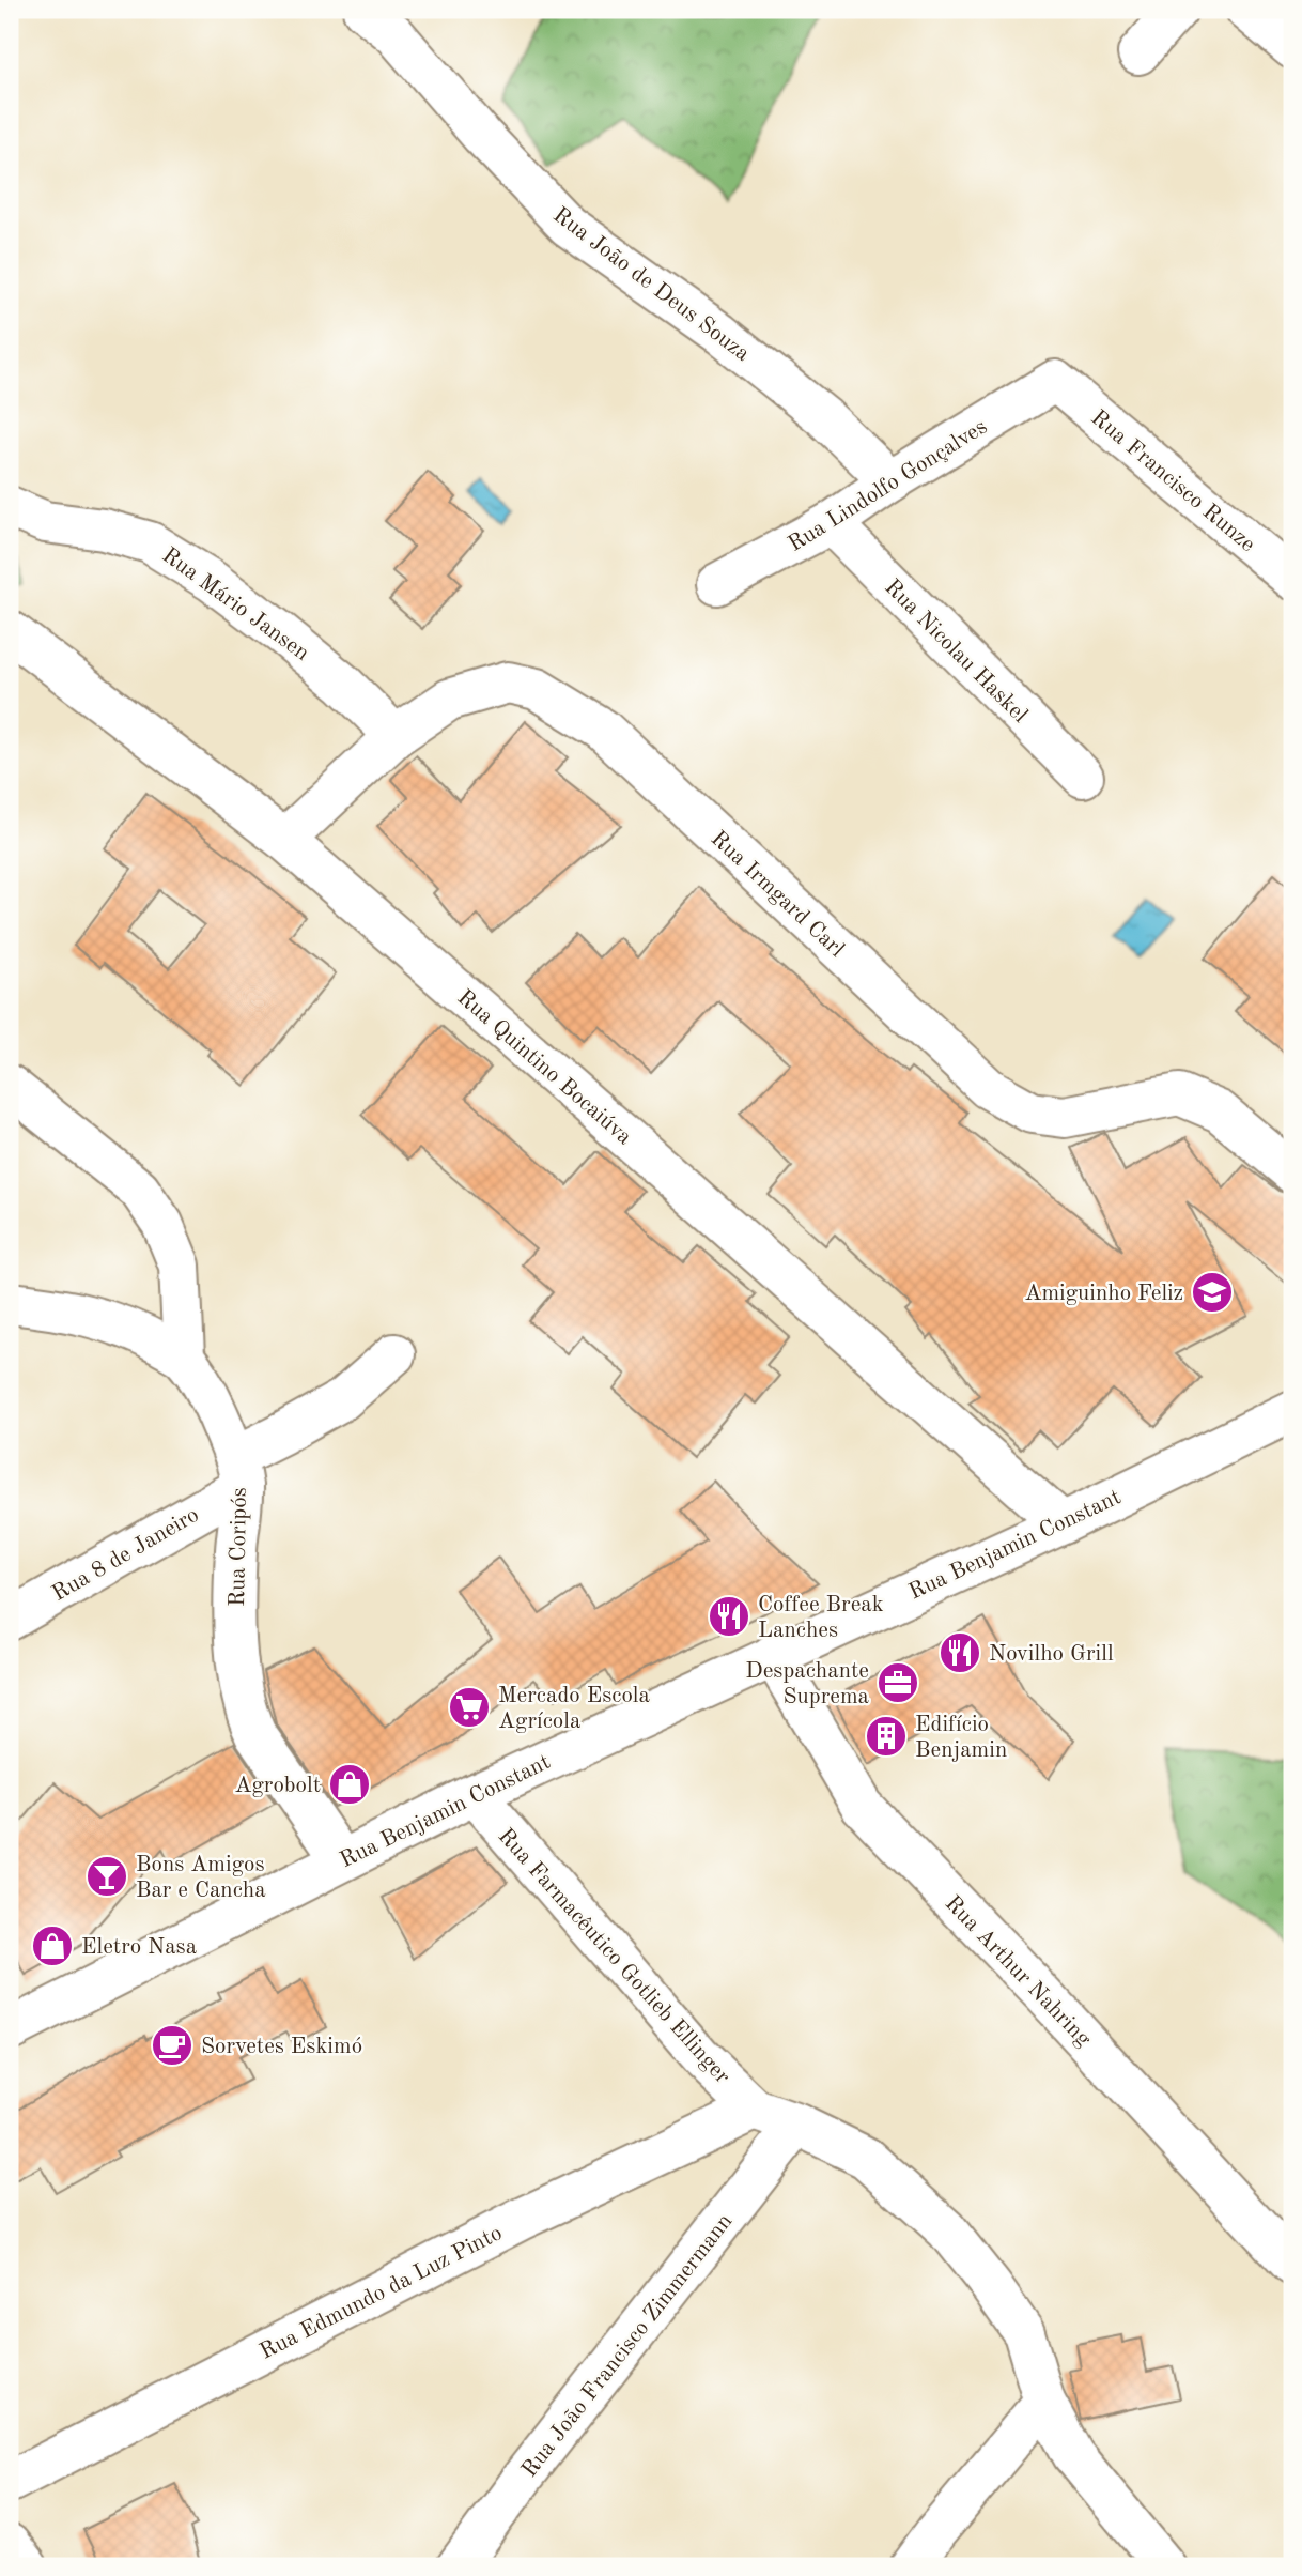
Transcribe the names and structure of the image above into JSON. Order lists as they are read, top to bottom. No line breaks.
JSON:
{"streets":{"street":["Rua João de Deus Souza","Rua Francisco Runze","Rua Lindolfo Gonçalves","Rua Mário Jansen","Rua Nicolau Haskel","Rua Irmgard Carl","Rua Quintino Bocaiúva","Rua Benjamin Constant","Rua Coripós","Rua 8 de Janeiro","Rua Farmacêutico Gotlieb Ellinger","Rua Arthur Nahring","Rua Edmundo da Luz Pinto","Rua João Francisco Zimmermann"]},"crossings":[["Rua João de Deus Souza","Rua Lindolfo Gonçalves"],["Rua Francisco Runze","Rua Lindolfo Gonçalves"],["Rua Lindolfo Gonçalves","Rua Nicolau Haskel"],["Rua Mário Jansen","Rua Irmgard Carl"],["Rua Irmgard Carl","Rua Quintino Bocaiúva"],["Rua Quintino Bocaiúva","Rua Benjamin Constant"],["Rua Benjamin Constant","Rua Coripós"],["Rua Benjamin Constant","Rua Farmacêutico Gotlieb Ellinger"],["Rua Benjamin Constant","Rua Arthur Nahring"],["Rua Coripós","Rua 8 de Janeiro"],["Rua Farmacêutico Gotlieb Ellinger","Rua Edmundo da Luz Pinto"],["Rua Farmacêutico Gotlieb Ellinger","Rua João Francisco Zimmermann"]],"places":{"school or university":["Amiguinho Feliz"],"restaurant":["Coffee Break Lanches","Novilho Grill"],"office":["Despachante Suprema"],"supermarket":["Mercado Escola Agrícola"],"building":["Edifício Benjamin"],"shop":["Agrobolt","Eletro Nasa"],"bar":["Bons Amigos Bar e Cancha"],"cafe":["Sorvetes Eskimó"]}}
